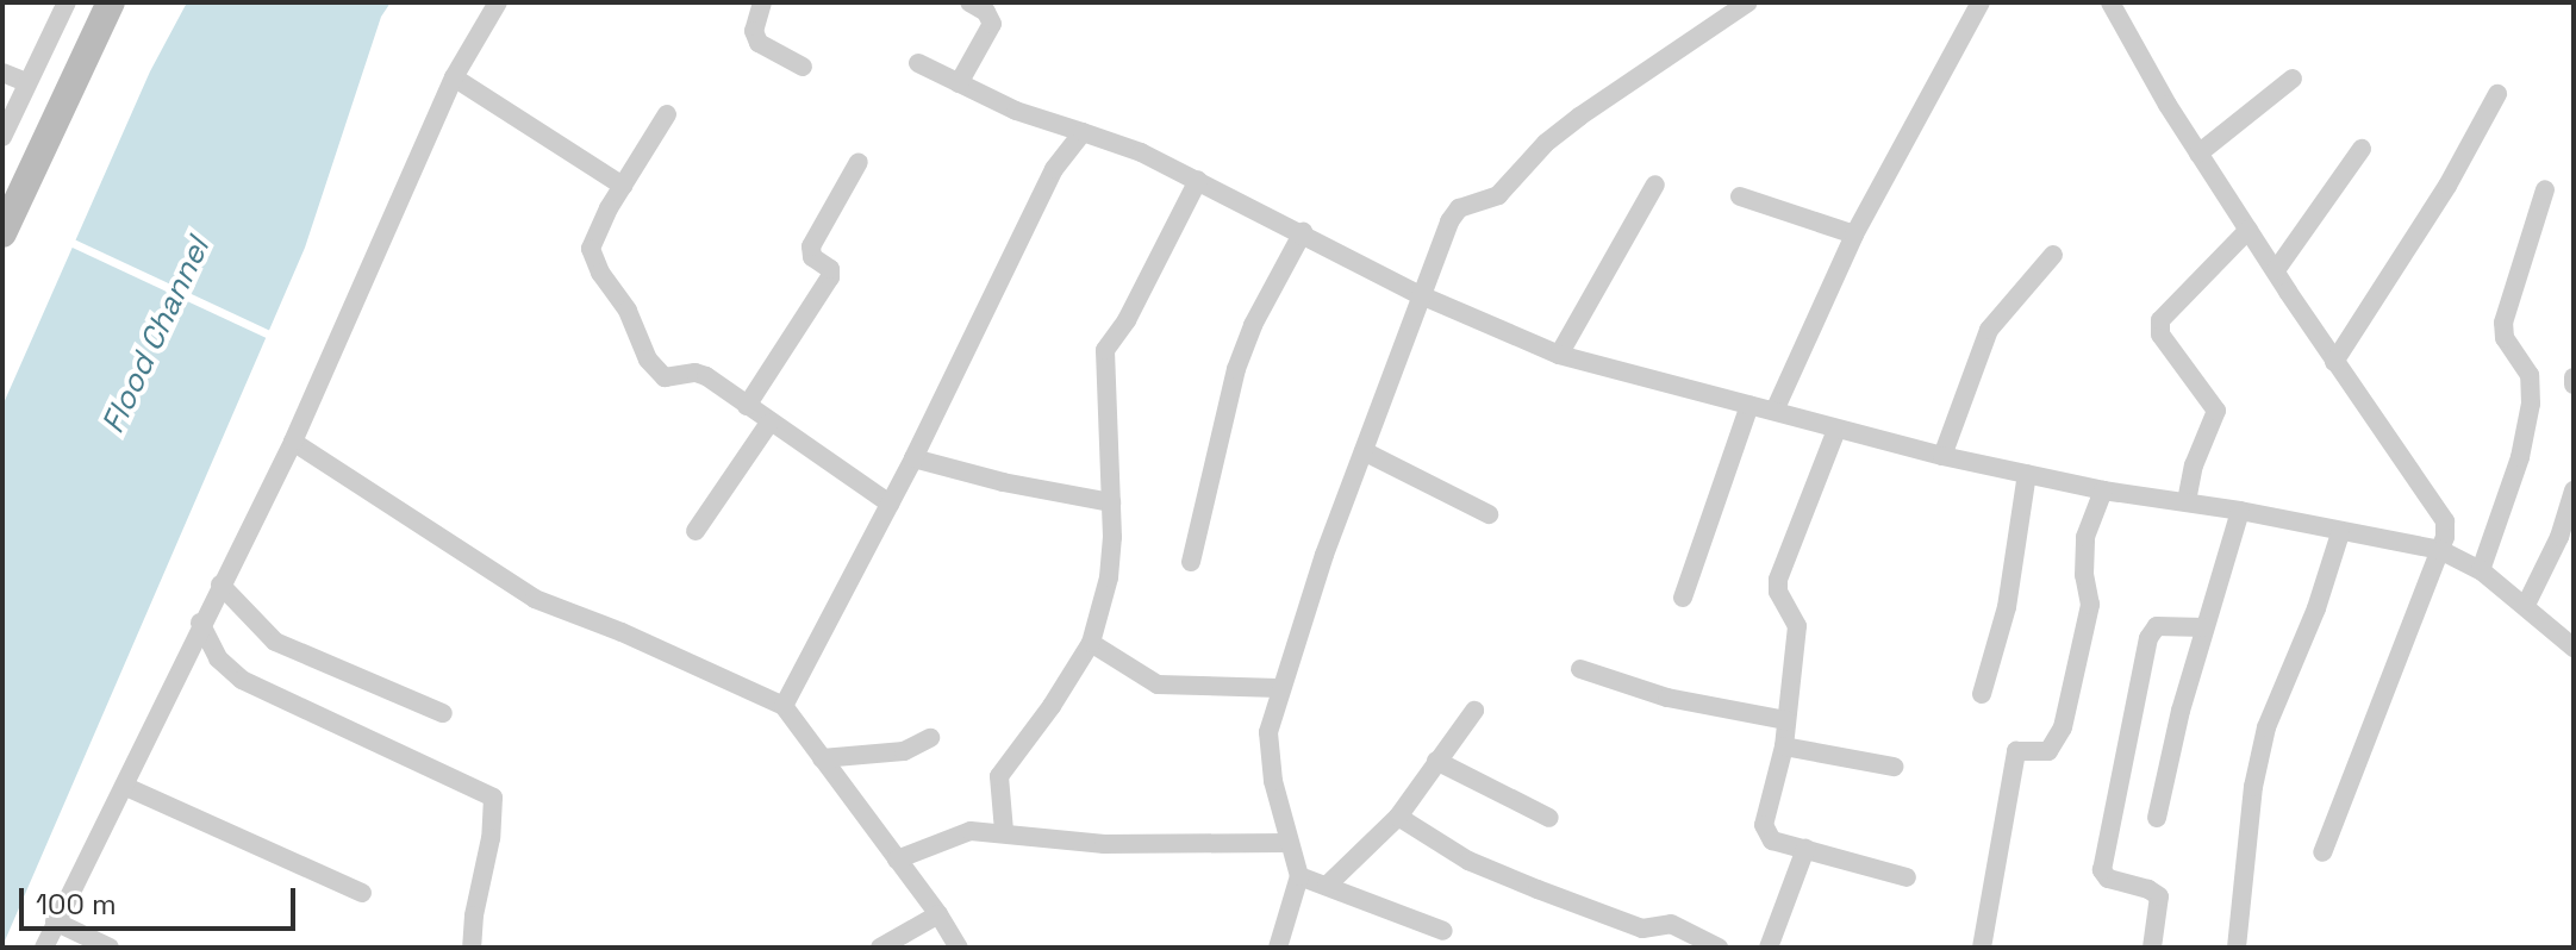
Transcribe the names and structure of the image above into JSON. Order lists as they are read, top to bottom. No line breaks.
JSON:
{"water":["Flood Channel"],"scale_bar":"100 m"}
